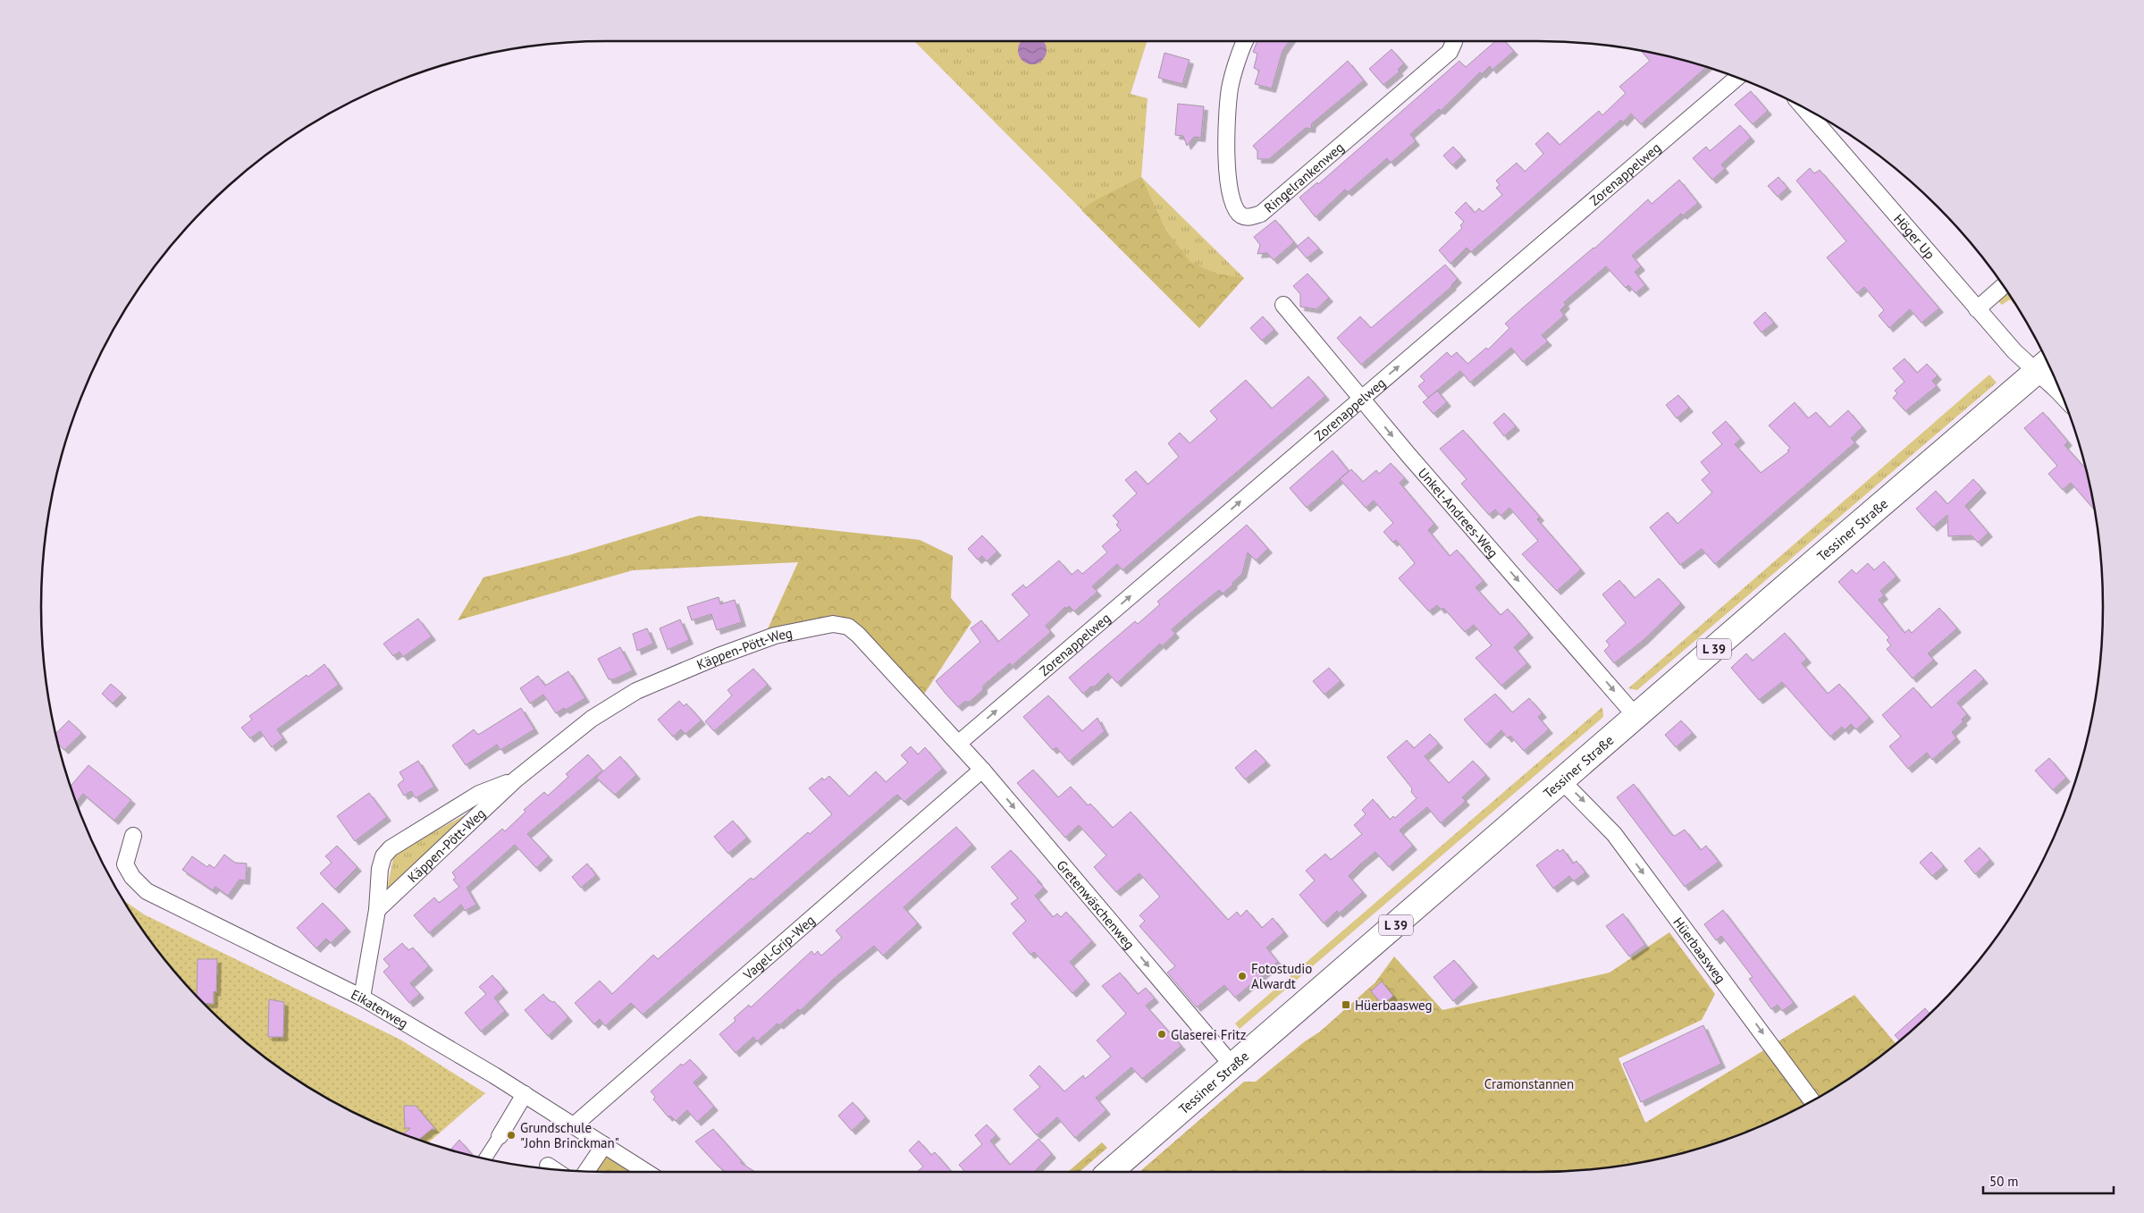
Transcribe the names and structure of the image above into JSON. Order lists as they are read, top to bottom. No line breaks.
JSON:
{"streets":{"main road":["Tessiner Straße","L 39"],"street":["Zorenappelweg","Ringelrankenweg","Höger Up","Unkel-Andrees-Weg","Käppen-Pött-Weg","Gretenwäschenweg","Vagel-Grip-Weg","Hüerbaasweg","Eikaterweg"]},"crossings":[["Zorenappelweg","Unkel-Andrees-Weg"],["Zorenappelweg","Käppen-Pött-Weg"],["Zorenappelweg","Gretenwäschenweg"],["Höger Up","Tessiner Straße"],["Unkel-Andrees-Weg","Tessiner Straße"],["Tessiner Straße","Gretenwäschenweg"],["Tessiner Straße","Hüerbaasweg"],["Käppen-Pött-Weg","Gretenwäschenweg"],["Käppen-Pött-Weg","Eikaterweg"],["Gretenwäschenweg","Vagel-Grip-Weg"],["Vagel-Grip-Weg","Eikaterweg"]],"one_way":["Zorenappelweg","Unkel-Andrees-Weg","Gretenwäschenweg","Hüerbaasweg"],"parks":["Cramonstannen"],"places":{"other":["Fotostudio Alwardt","Glaserei Fritz","Grundschule \"John Brinckman\""],"transit":["Hüerbaasweg"]},"scale_bar":"50 m"}
